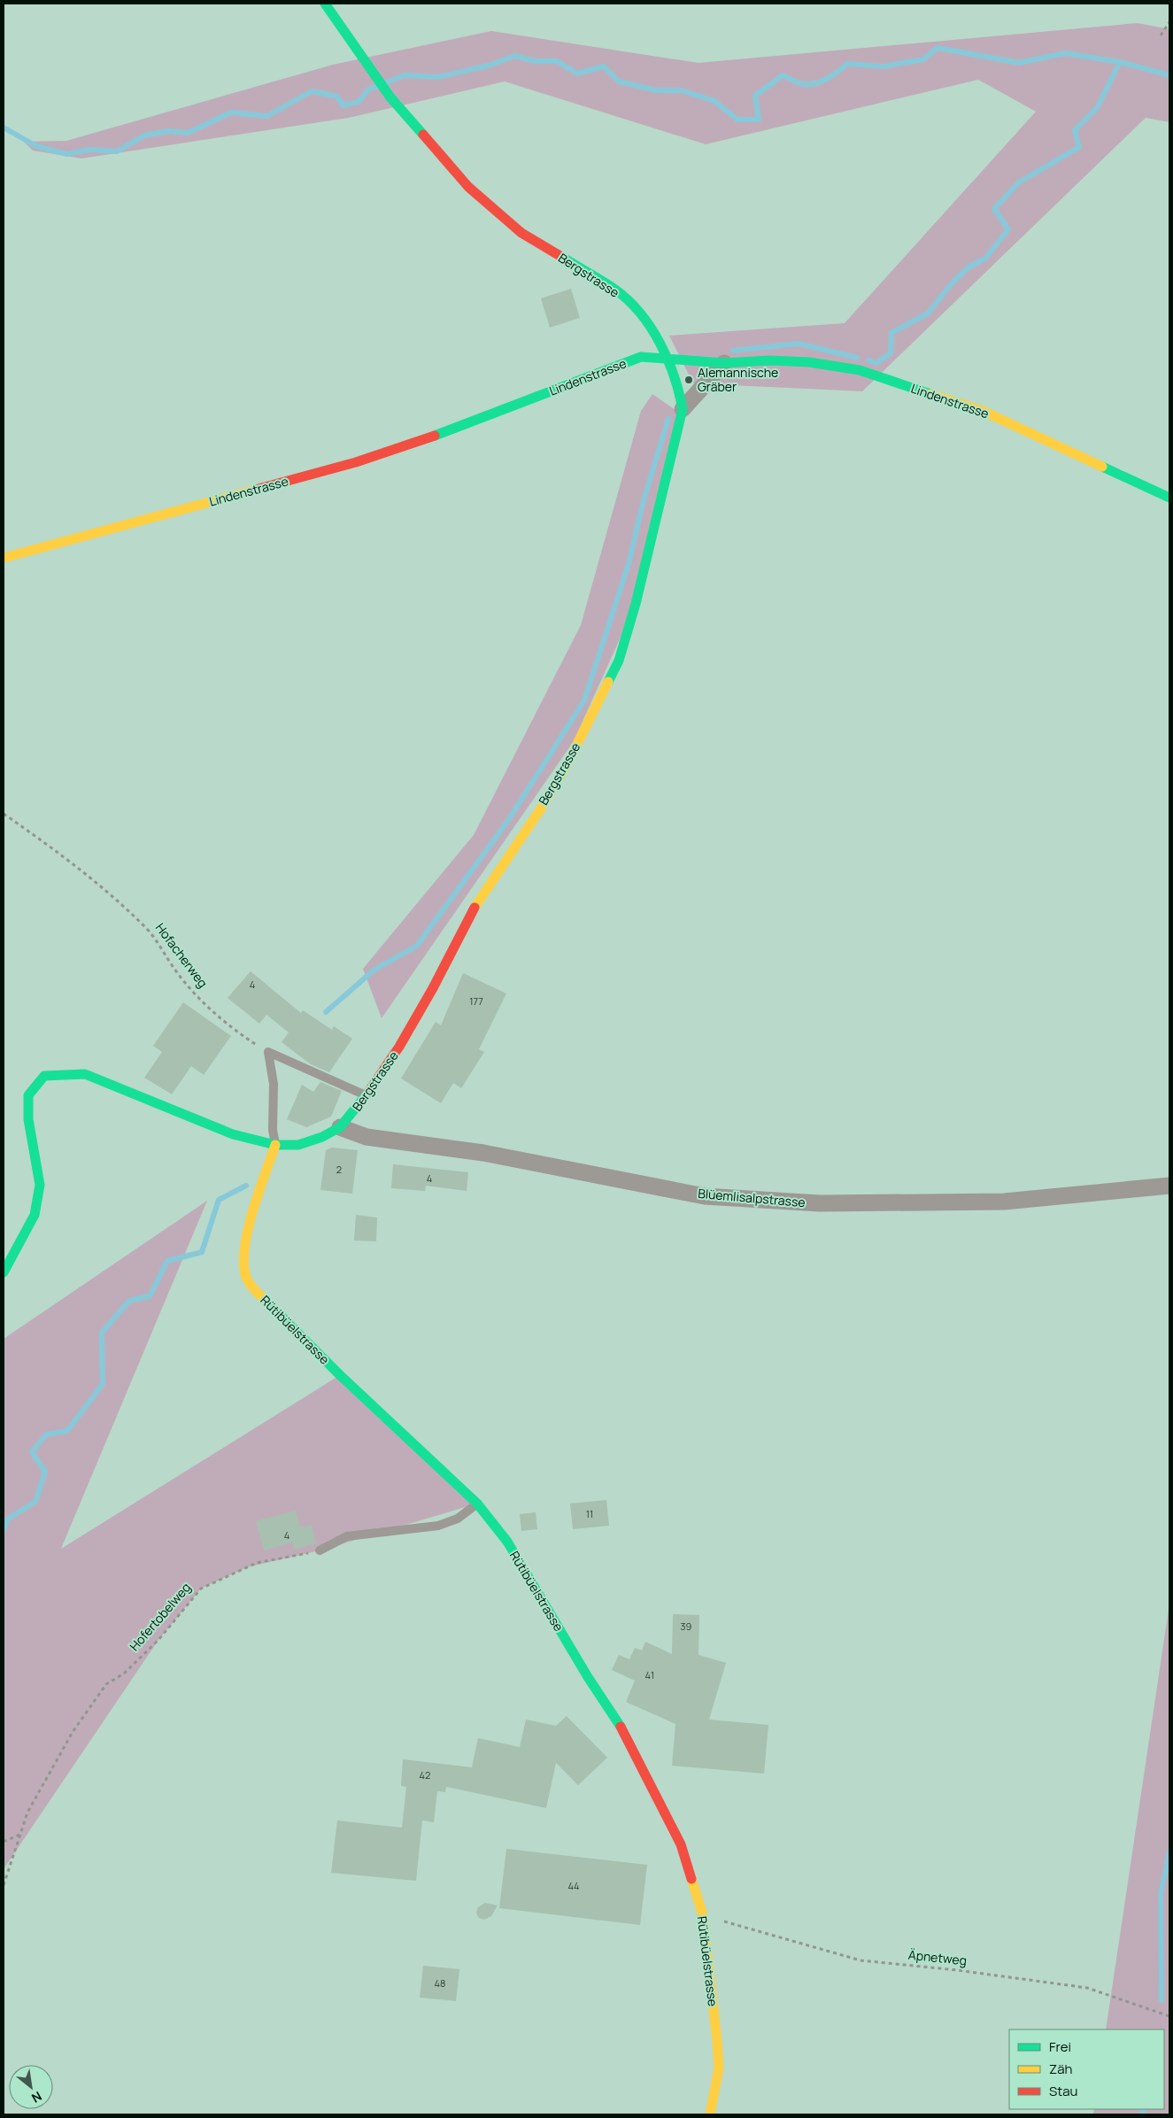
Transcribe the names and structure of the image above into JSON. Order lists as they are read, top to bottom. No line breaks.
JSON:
{"streets":{"street":["Bergstrasse","Lindenstrasse","Blüemlisalpstrasse","Rütibüelstrasse"],"path":["Hofacherweg","Hofertobelweg","Äpnetweg"]},"crossings":[["Bergstrasse","Lindenstrasse"],["Bergstrasse","Blüemlisalpstrasse"],["Bergstrasse","Rütibüelstrasse"],["Rütibüelstrasse","Äpnetweg"]],"places":["Alemannische Gräber"],"house_numbers":["4","177","2","4","11","4","39","41","42","44","48"],"legend":["Frei","Zäh","Stau"],"north":"bottom right"}
